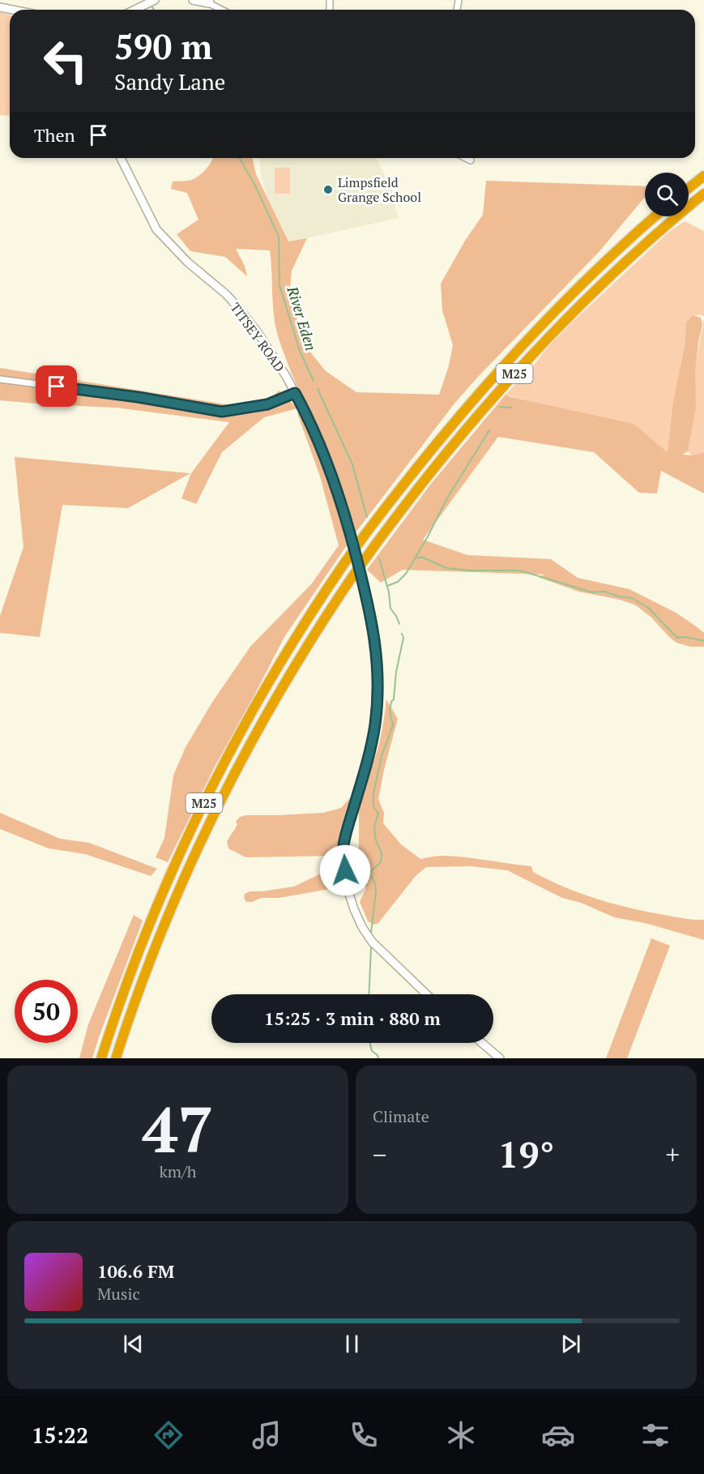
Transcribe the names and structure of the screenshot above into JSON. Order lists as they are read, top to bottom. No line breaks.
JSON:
{"streets":{"highway":["M25"],"main road":["TITSEY ROAD"]},"water":["River Eden"],"places":["Limpsfield Grange School"],"page":{"turn":["590 m","Sandy Lane"],"then":"Then","limit":"50","trip":"15:25 · 3 min · 880 m","tile":[["47","km/h"],"Climate"],"heat":["−","19°","+"],"song":["106.6 FM","Music"],"tabs":"15:22"}}
